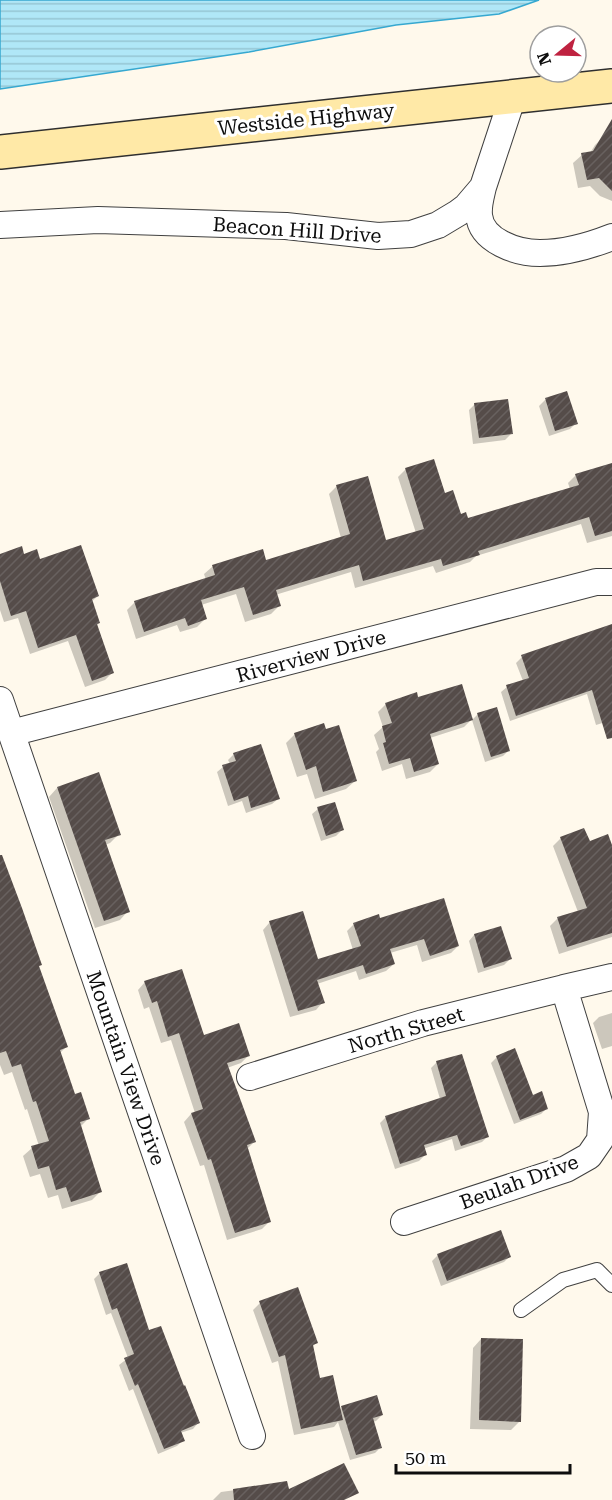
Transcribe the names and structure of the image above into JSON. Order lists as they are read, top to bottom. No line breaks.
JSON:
{"streets":{"main road":["Westside Highway"],"street":["Beacon Hill Drive","Riverview Drive","North Street","Mountain View Drive","Beulah Drive"]},"crossings":[["Westside Highway","Beacon Hill Drive"],["Riverview Drive","Mountain View Drive"],["North Street","Beulah Drive"]],"scale_bar":"50 m","north":"left"}
